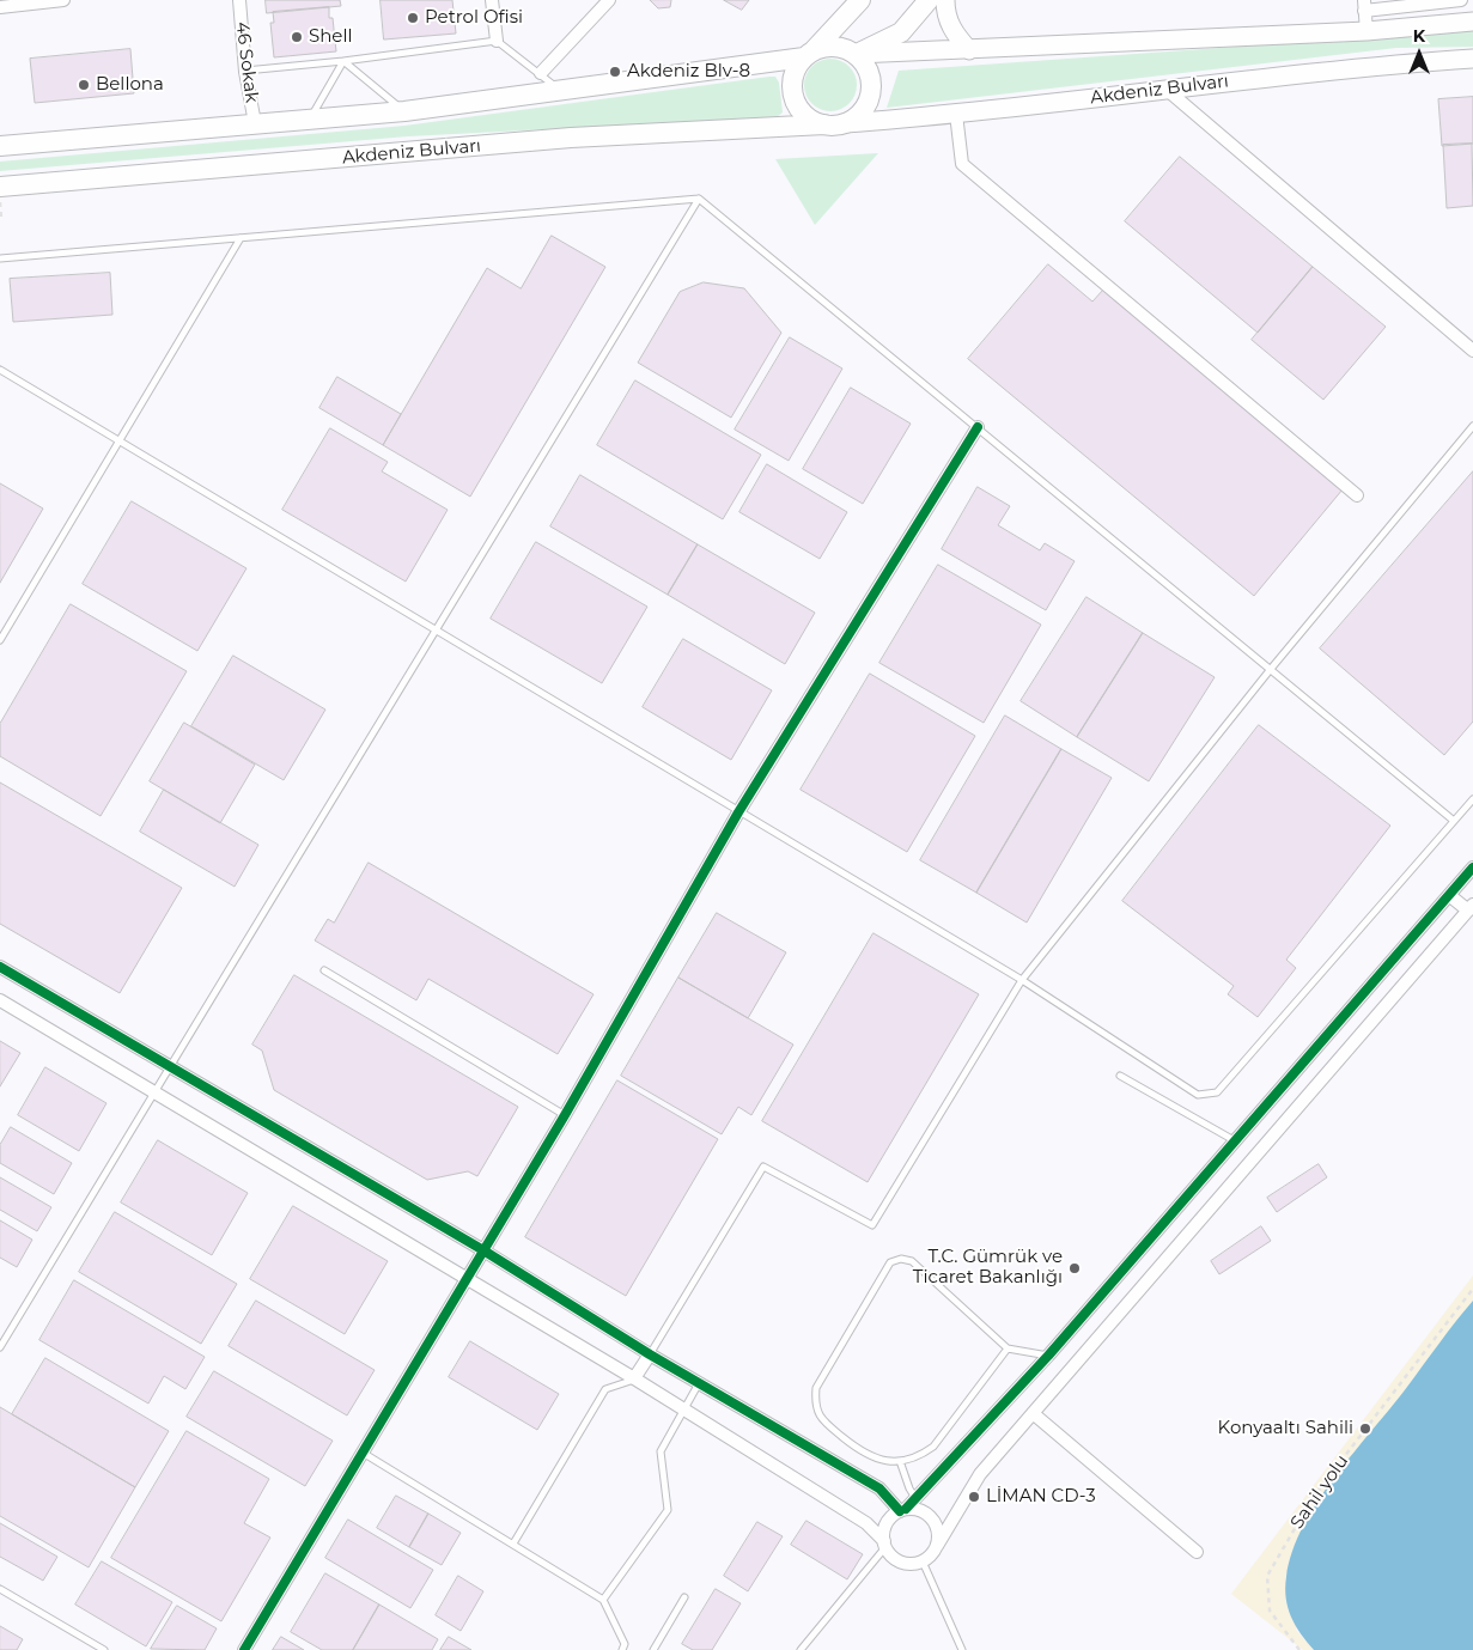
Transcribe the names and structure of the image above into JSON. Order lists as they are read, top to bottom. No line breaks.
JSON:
{"streets":{"main road":["Akdeniz Bulvarı"],"street":["46 Sokak"],"path":["Sahil yolu"]},"places":["Petrol Ofisi","Shell","Akdeniz Blv-8","Bellona","T.C. Gümrük ve Ticaret Bakanlığı","Konyaaltı Sahili","LİMAN CD-3"],"north":"top"}
